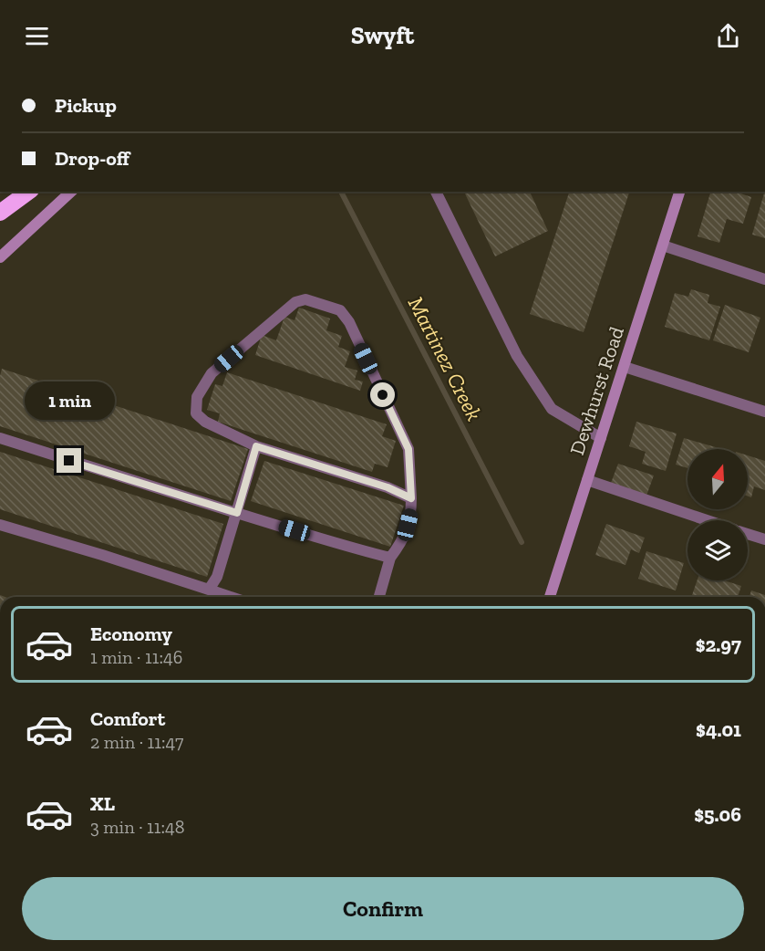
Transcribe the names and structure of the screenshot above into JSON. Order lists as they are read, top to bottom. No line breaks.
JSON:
{"streets":{"street":["Dewhurst Road"]},"water":["Martinez Creek"],"north":"top","page":{"header":"Swyft","banner":["Pickup","Drop-off"],"bubble":"1 min","list":[{"name":"Economy","note":"1 min · 11:46","value":"$2.97"},{"name":"Comfort","note":"2 min · 11:47","value":"$4.01"},{"name":"XL","note":"3 min · 11:48","value":"$5.06"}],"buttons":"Confirm"}}
